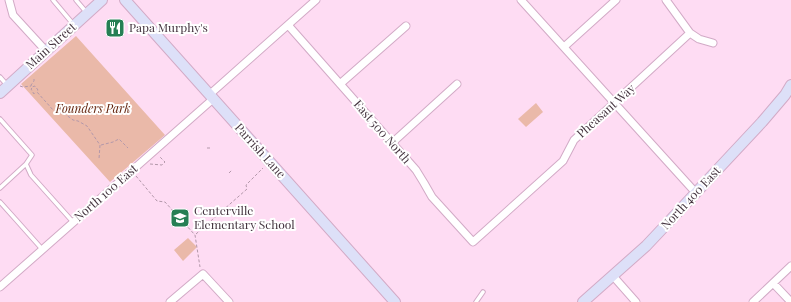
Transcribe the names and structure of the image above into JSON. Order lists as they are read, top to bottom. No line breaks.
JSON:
{"streets":{"street":["Main Street","Pheasant Way","East 500 North","Parrish Lane","North 100 East","North 400 East"]},"crossings":[["Pheasant Way","East 500 North"],["East 500 North","North 100 East"],["Parrish Lane","North 100 East"]],"parks":["Founders Park"],"places":{"restaurant":["Papa Murphy's"],"school or university":["Centerville Elementary School"]}}
